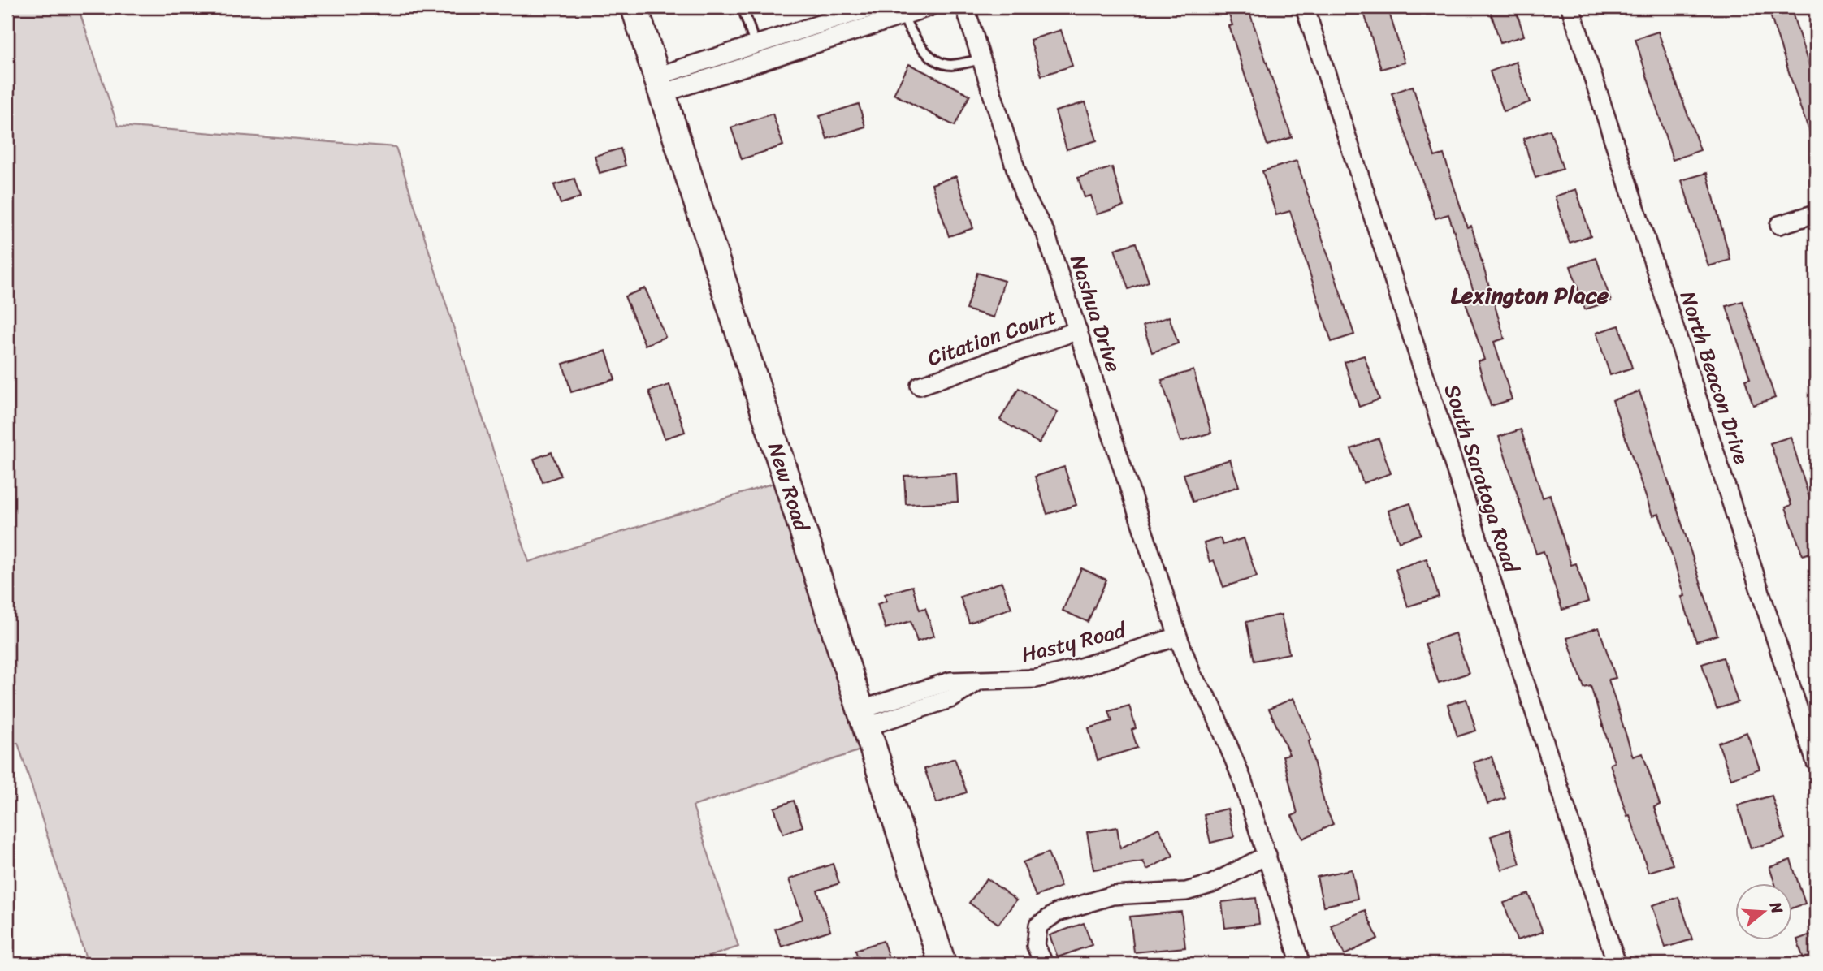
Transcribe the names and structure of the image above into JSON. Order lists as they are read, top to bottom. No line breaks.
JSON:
{"streets":{"street":["Nashua Drive","Citation Court","North Beacon Drive","South Saratoga Road","New Road","Hasty Road"]},"crossings":[["Nashua Drive","Citation Court"],["Nashua Drive","Hasty Road"],["New Road","Hasty Road"]],"districts":["Lexington Place"],"north":"right"}
